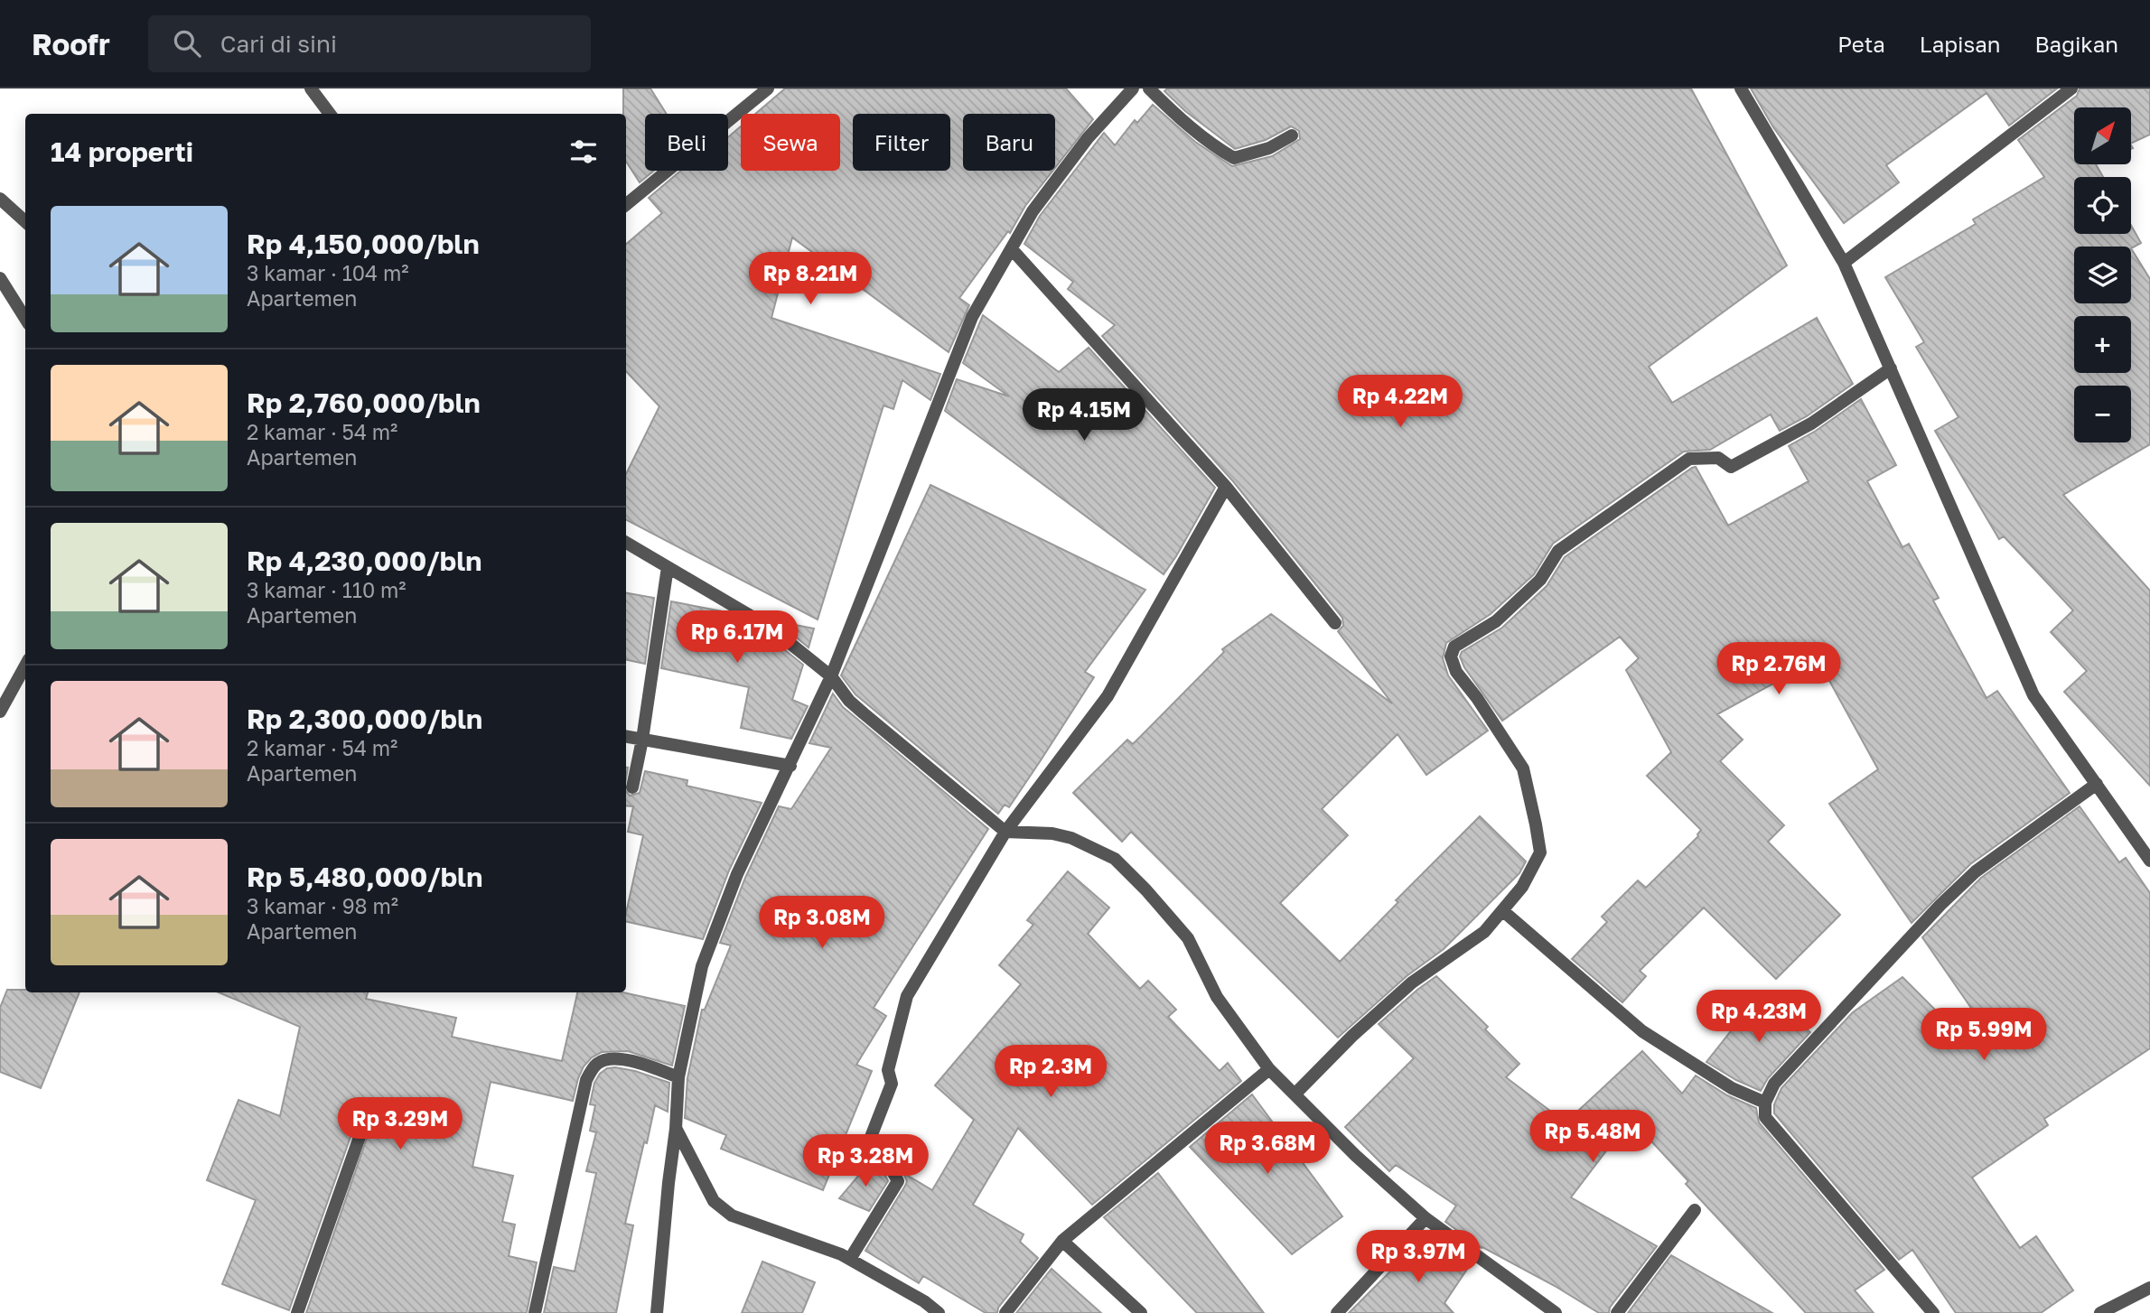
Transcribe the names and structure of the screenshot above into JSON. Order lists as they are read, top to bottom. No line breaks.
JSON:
{"north":"top right","page":{"header":"Roofr","search":"Cari di sini","nav":["Peta","Lapisan","Bagikan"],"map_buttons":["+","−"],"chip":["Beli","Sewa","Filter","Baru"],"heading":"14 properti","list":[{"name":"Rp 4,150,000/bln","note":"3 kamar · 104 m² · Apartemen"},{"name":"Rp 2,760,000/bln","note":"2 kamar · 54 m² · Apartemen"},{"name":"Rp 4,230,000/bln","note":"3 kamar · 110 m² · Apartemen"},{"name":"Rp 2,300,000/bln","note":"2 kamar · 54 m² · Apartemen"},{"name":"Rp 5,480,000/bln","note":"3 kamar · 98 m² · Apartemen"}],"price":["Rp 8.21M","Rp 4.22M","Rp 4.15M","Rp 6.17M","Rp 2.76M","Rp 3.08M","Rp 4.23M","Rp 5.99M","Rp 2.3M","Rp 3.29M","Rp 5.48M","Rp 3.68M","Rp 3.28M","Rp 3.97M"]}}
